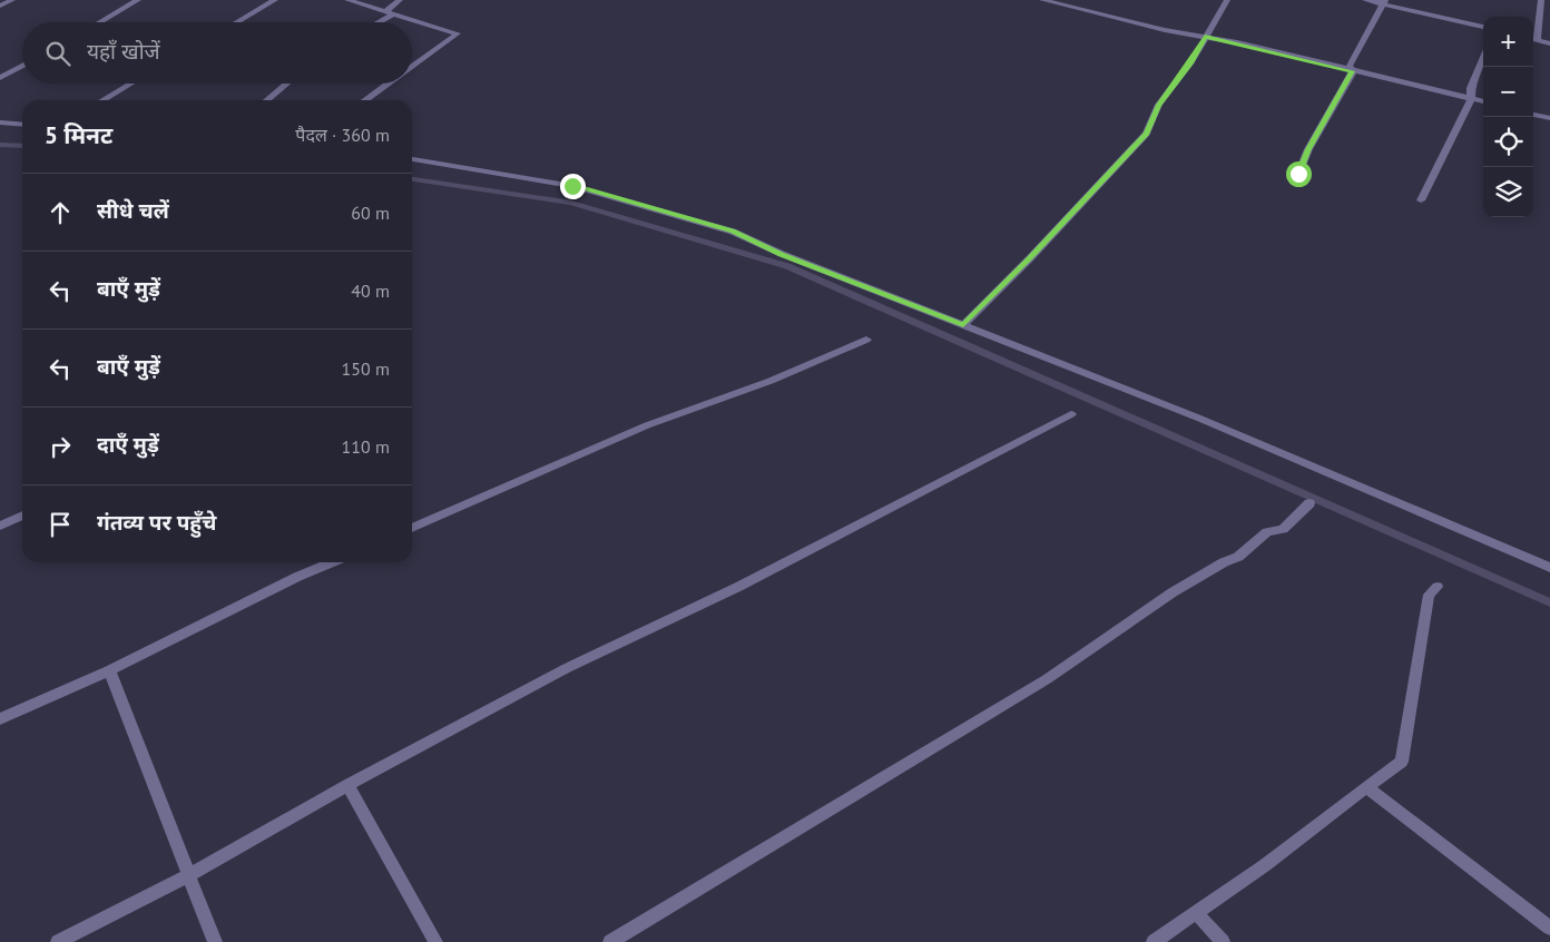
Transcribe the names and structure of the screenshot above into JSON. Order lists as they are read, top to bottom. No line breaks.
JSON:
{"page":{"map_buttons":["+","−"],"search":"यहाँ खोजें","heading":["5 मिनट","पैदल · 360 m"],"list":[["सीधे चलें","60 m"],["बाएँ मुड़ें","40 m"],["बाएँ मुड़ें","150 m"],["दाएँ मुड़ें","110 m"],"गंतव्य पर पहुँचे"]}}
